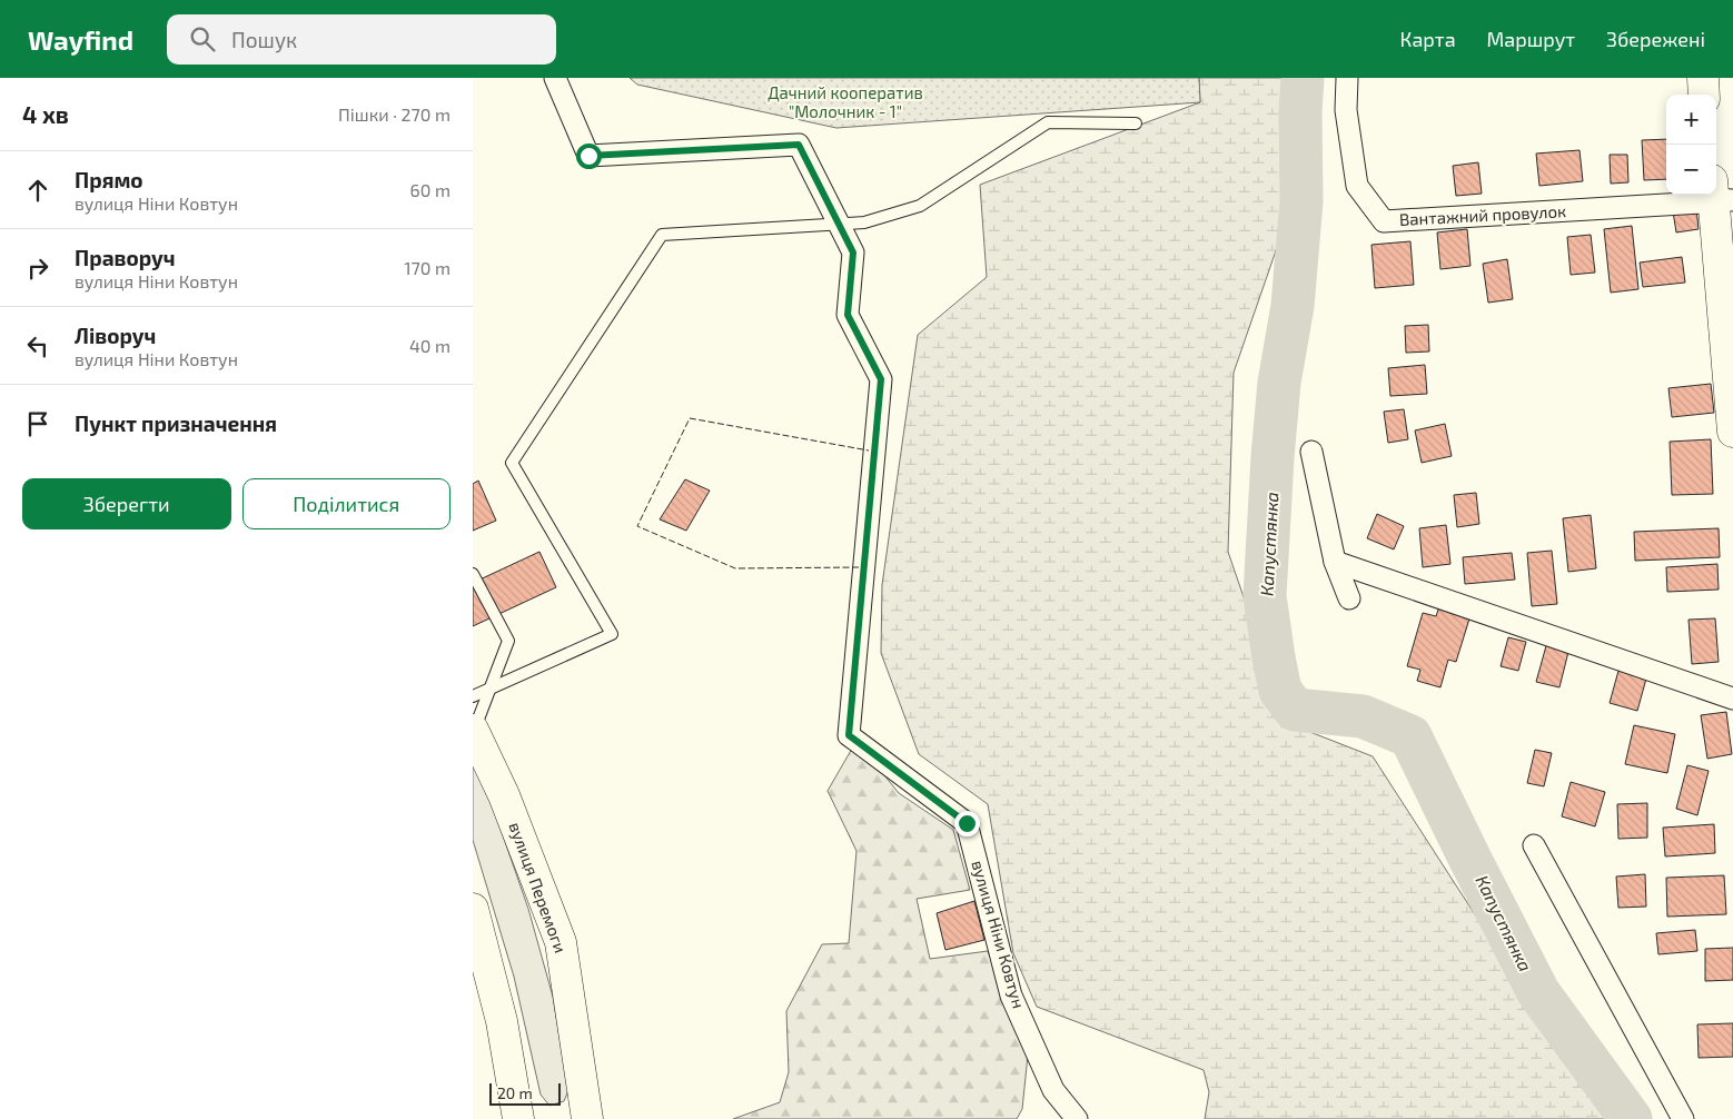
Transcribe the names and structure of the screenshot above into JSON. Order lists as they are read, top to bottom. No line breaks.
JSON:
{"streets":{"main road":["вулиця Перемоги"],"street":["Вантажний провулок","вулиця Ніни Ковтун"]},"water":["Капустянка"],"parks":["Дачний кооператив \"Молочник - 1\""],"scale_bar":"20 m","page":{"header":"Wayfind","search":"Пошук","nav":["Карта","Маршрут","Збережені"],"heading":["4 хв","Пішки · 270 m"],"map_buttons":["+","−"],"list":[["Прямо","вулиця Ніни Ковтун","60 m"],["Праворуч","вулиця Ніни Ковтун","170 m"],["Ліворуч","вулиця Ніни Ковтун","40 m"],"Пункт призначення"],"buttons":["Зберегти","Поділитися"],"scale":"20 m"}}
